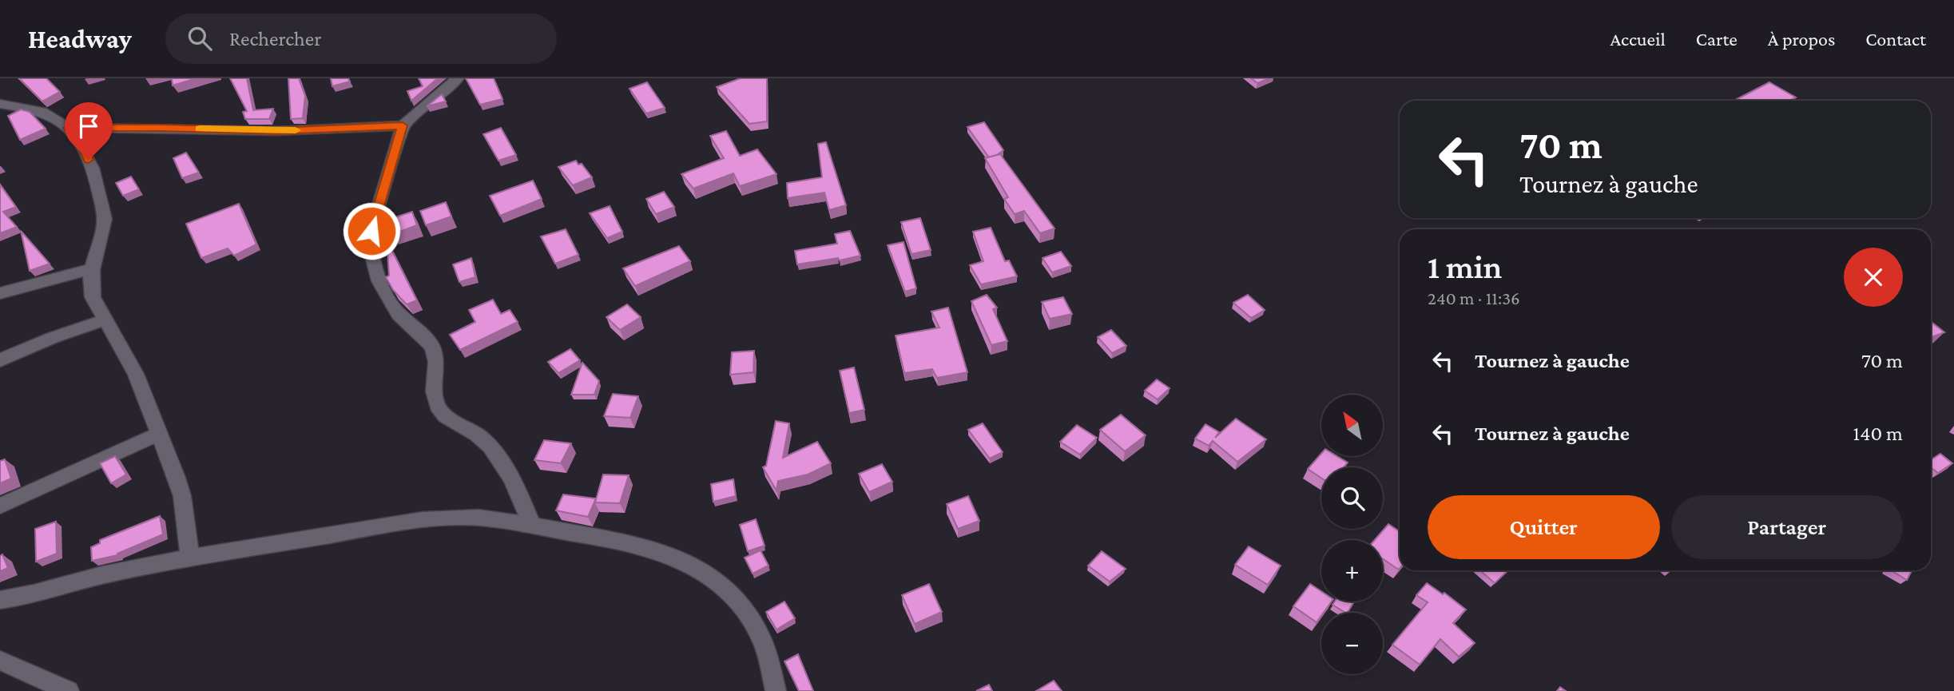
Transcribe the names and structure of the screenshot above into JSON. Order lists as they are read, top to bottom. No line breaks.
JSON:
{"north":"top left","page":{"header":"Headway","search":"Rechercher","nav":["Accueil","Carte","À propos","Contact"],"turn":["70 m","Tournez à gauche"],"heading":["1 min","240 m · 11:36"],"list":[{"name":"Tournez à gauche","value":"70 m"},{"name":"Tournez à gauche","value":"140 m"}],"map_buttons":["+","−"],"buttons":["Quitter","Partager"]}}
